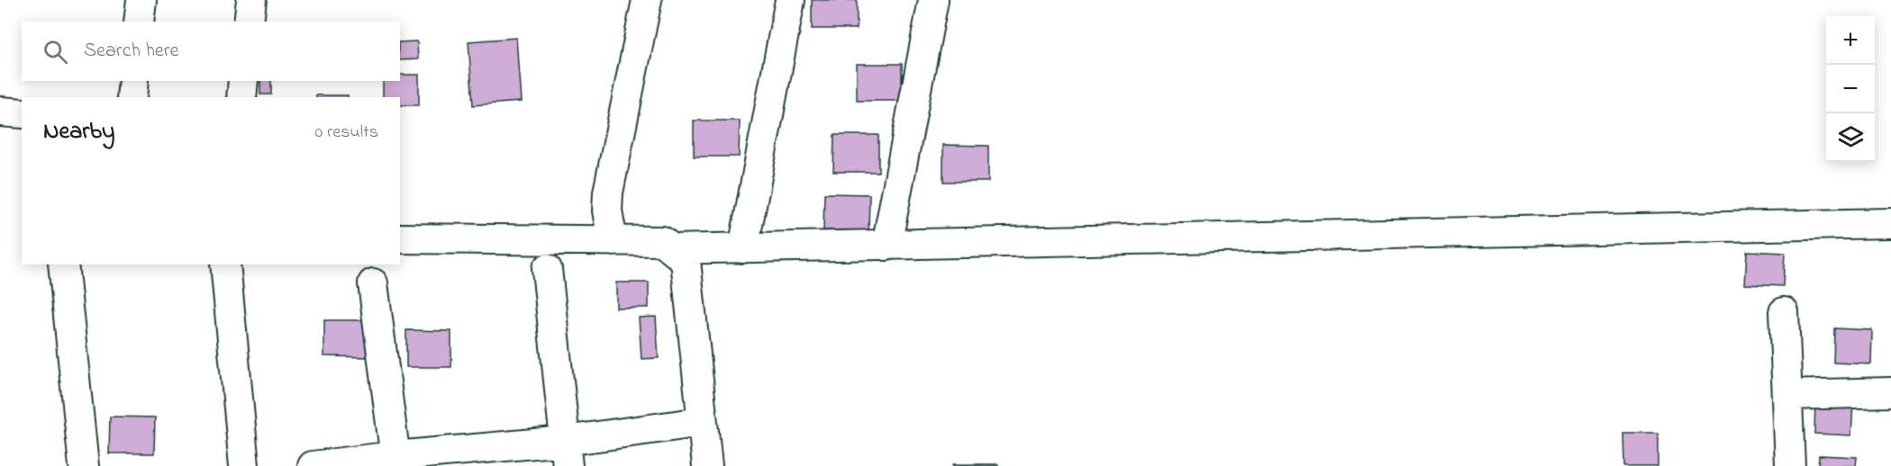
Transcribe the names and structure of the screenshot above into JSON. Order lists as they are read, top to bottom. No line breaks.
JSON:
{"page":{"map_buttons":["+","−"],"search":"Search here","heading":["Nearby","0 results"]}}
